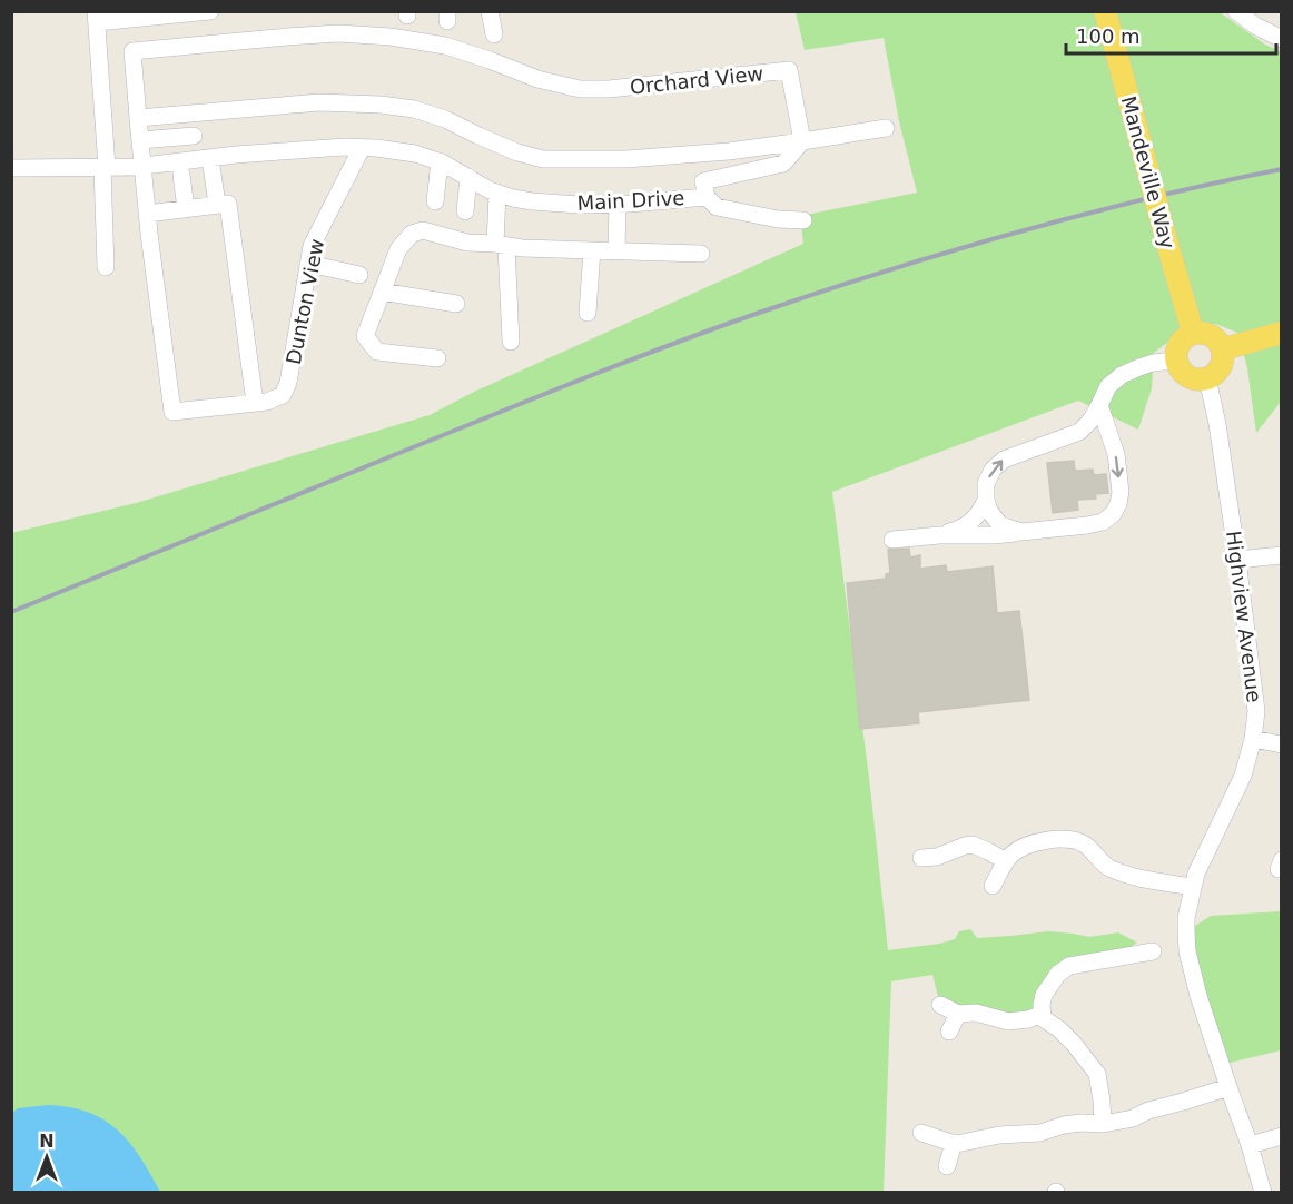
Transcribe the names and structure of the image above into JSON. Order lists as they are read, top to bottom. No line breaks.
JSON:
{"streets":{"main road":["Mandeville Way"],"street":["Orchard View","Main Drive","Dunton View","Highview Avenue"]},"crossings":[["Orchard View","Main Drive"],["Orchard View","Dunton View"],["Mandeville Way","Highview Avenue"],["Main Drive","Dunton View"]],"scale_bar":"100 m","north":"top"}
